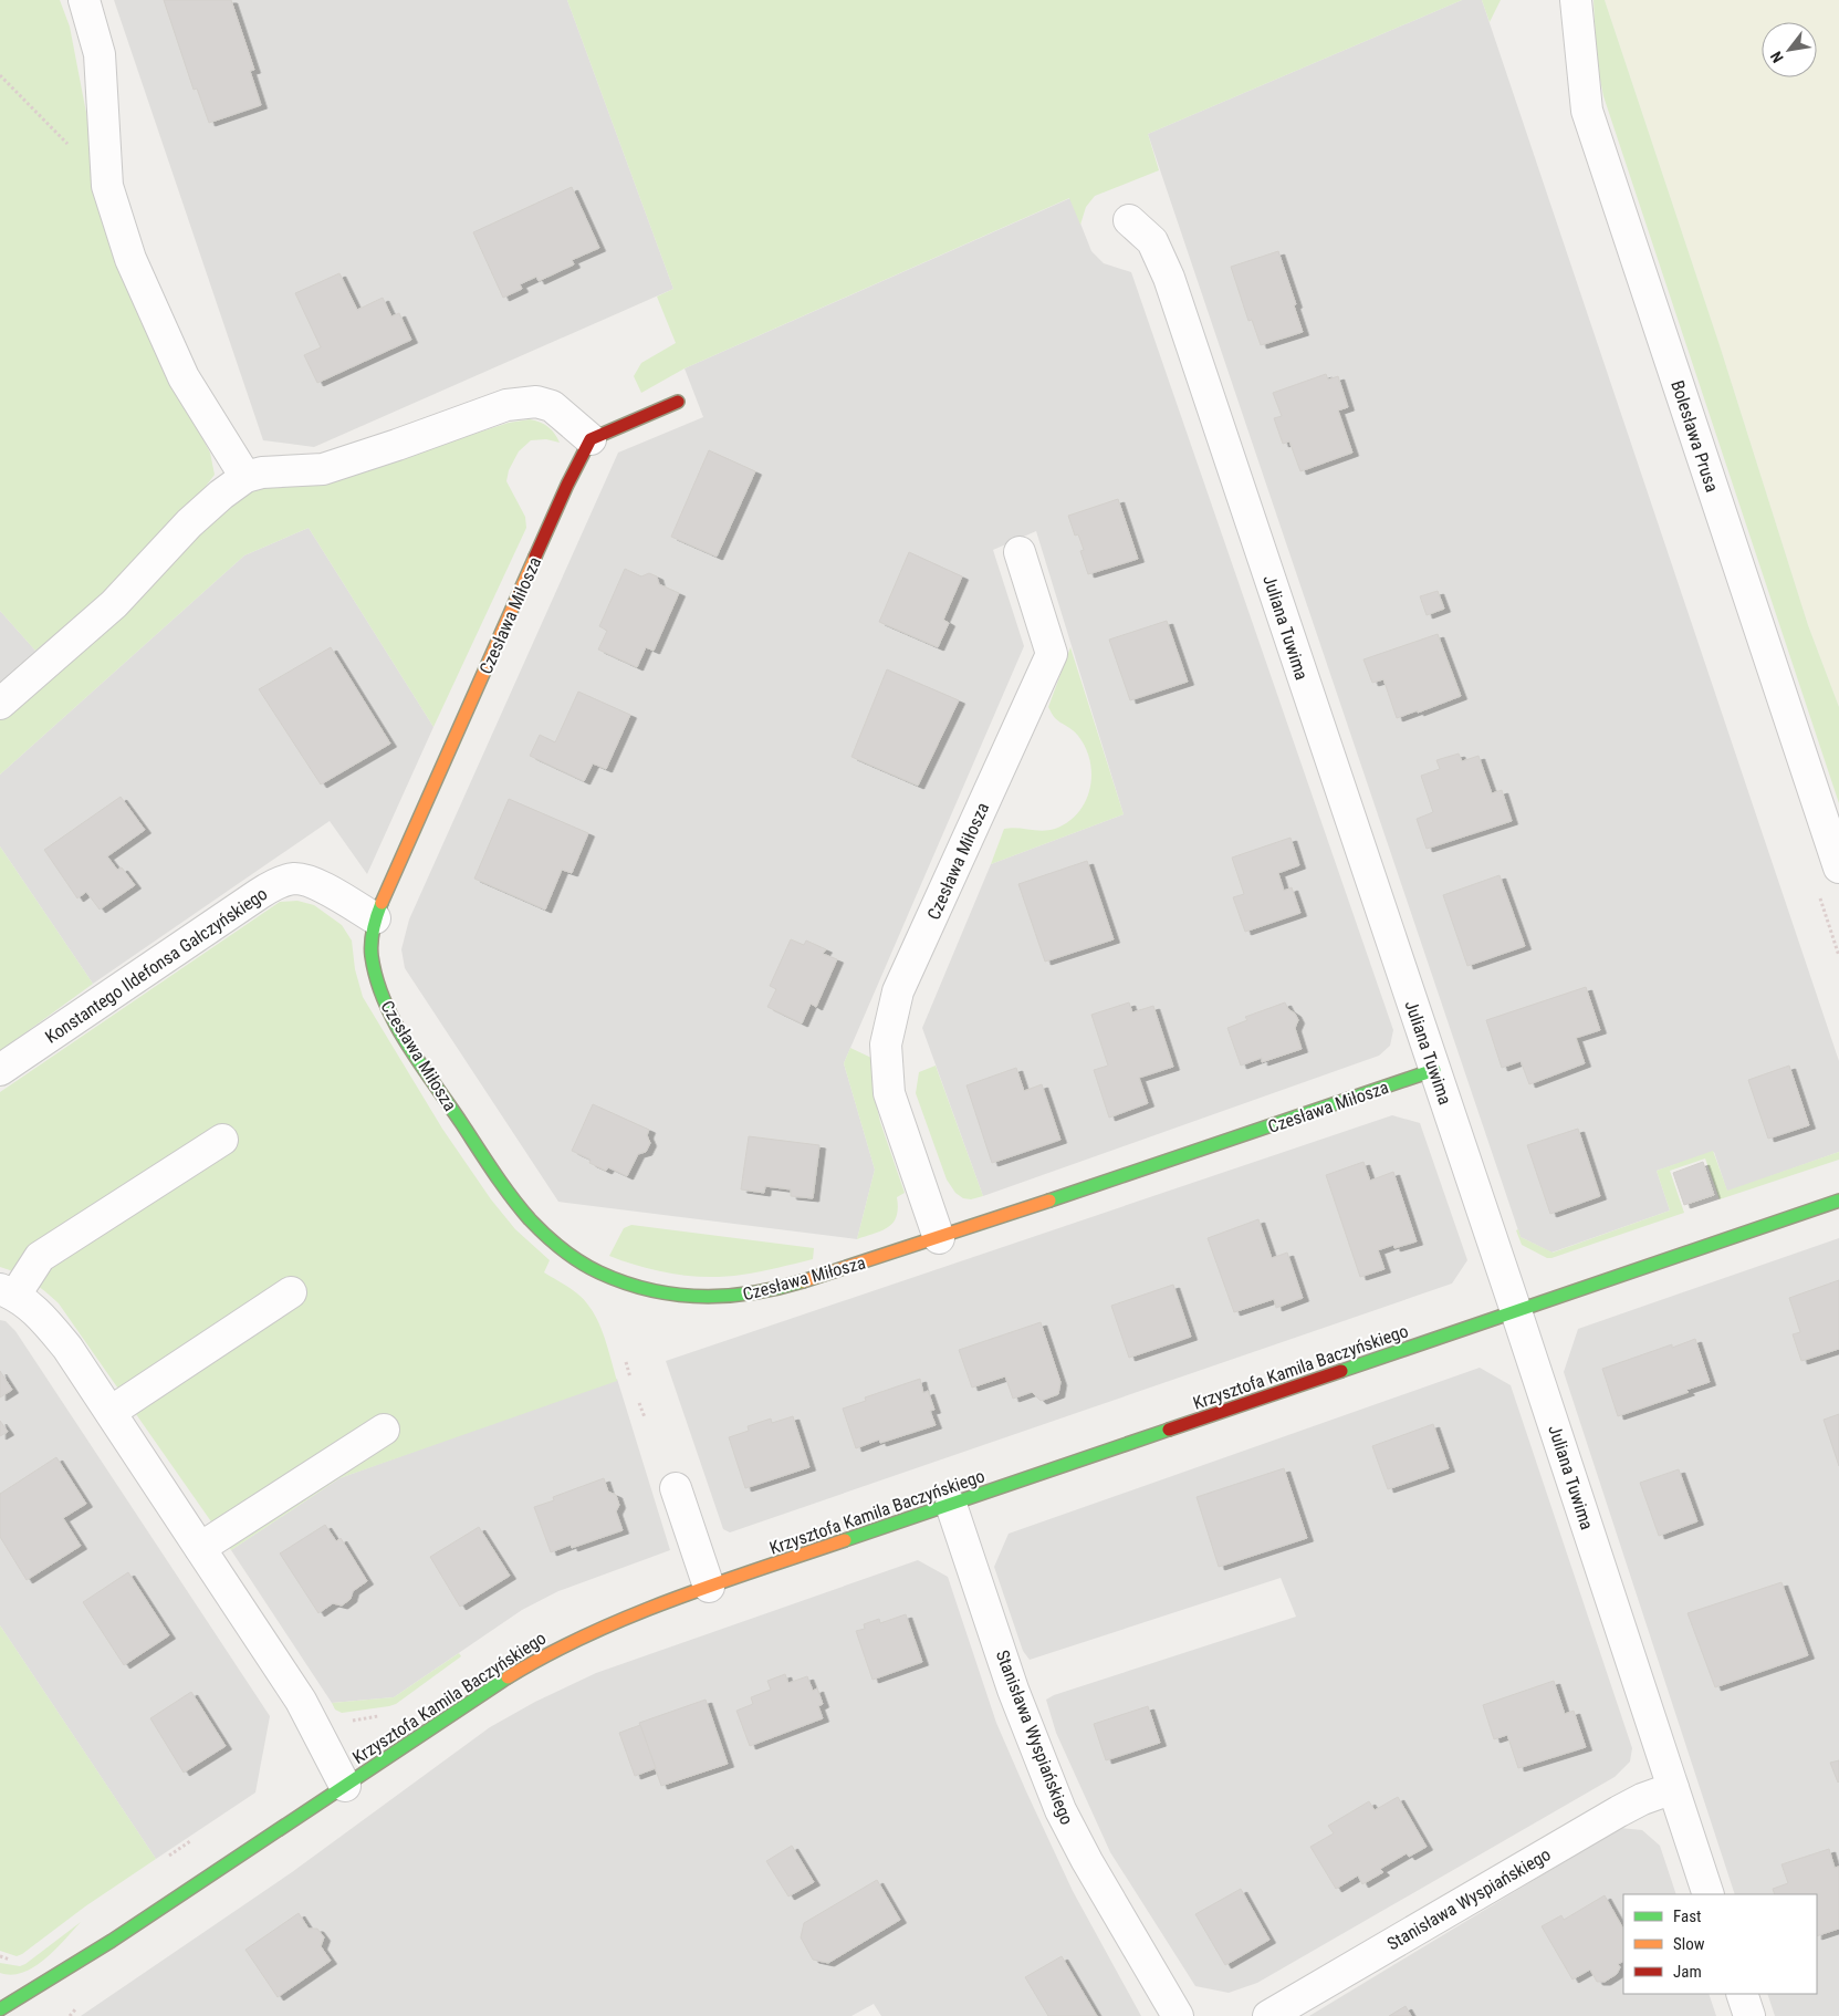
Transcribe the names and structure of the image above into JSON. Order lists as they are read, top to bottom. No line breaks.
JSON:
{"streets":{"street":["Bolesława Prusa","Czesława Miłosza","Juliana Tuwima","Konstantego Ildefonsa Gałczyńskiego","Krzysztofa Kamila Baczyńskiego","Stanisława Wyspiańskiego"]},"crossings":[["Czesława Miłosza","Juliana Tuwima"],["Czesława Miłosza","Konstantego Ildefonsa Gałczyńskiego"],["Juliana Tuwima","Krzysztofa Kamila Baczyńskiego"],["Juliana Tuwima","Stanisława Wyspiańskiego"],["Krzysztofa Kamila Baczyńskiego","Stanisława Wyspiańskiego"]],"legend":["Fast","Slow","Jam"],"north":"bottom left"}
